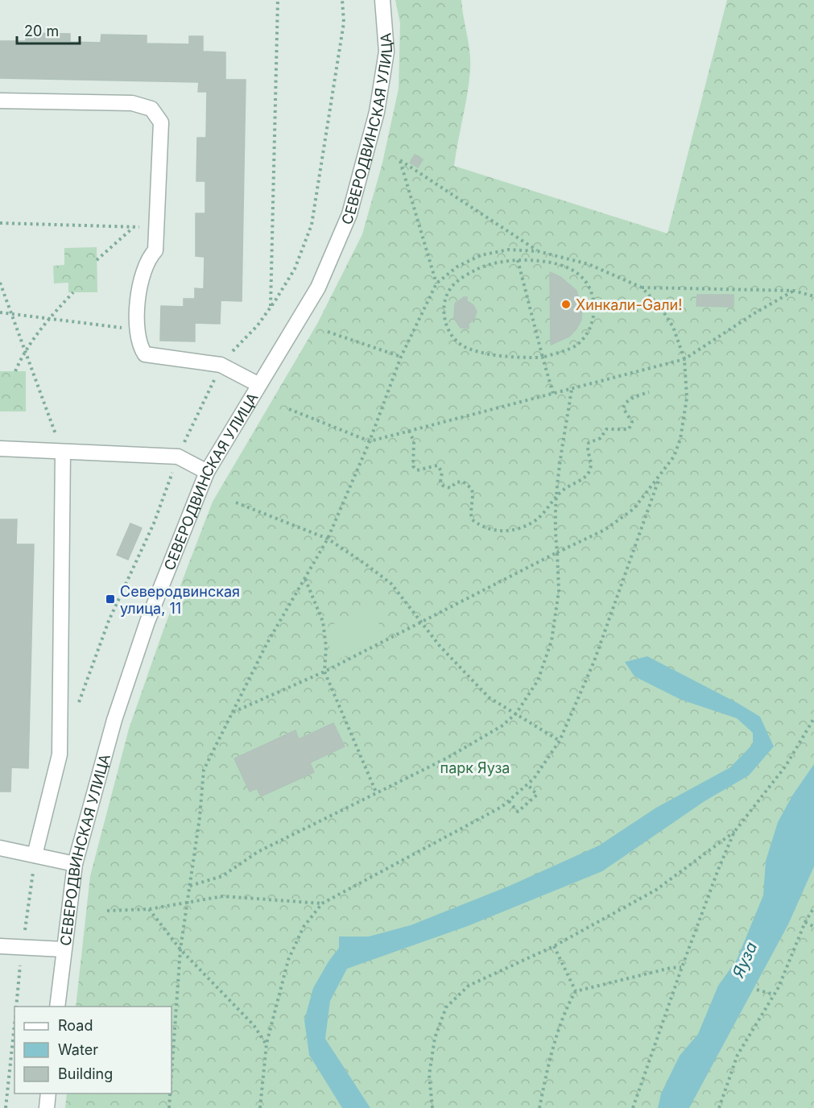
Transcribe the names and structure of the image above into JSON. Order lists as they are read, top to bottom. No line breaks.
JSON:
{"streets":{"street":["СЕВЕРОДВИНСКАЯ УЛИЦА"]},"water":["Яуза"],"parks":["парк Яуза"],"places":{"other":["Хинкали-Gали!"],"transit":["Северодвинская улица, 11"]},"legend":["Road","Water","Building"],"scale_bar":"20 m"}
